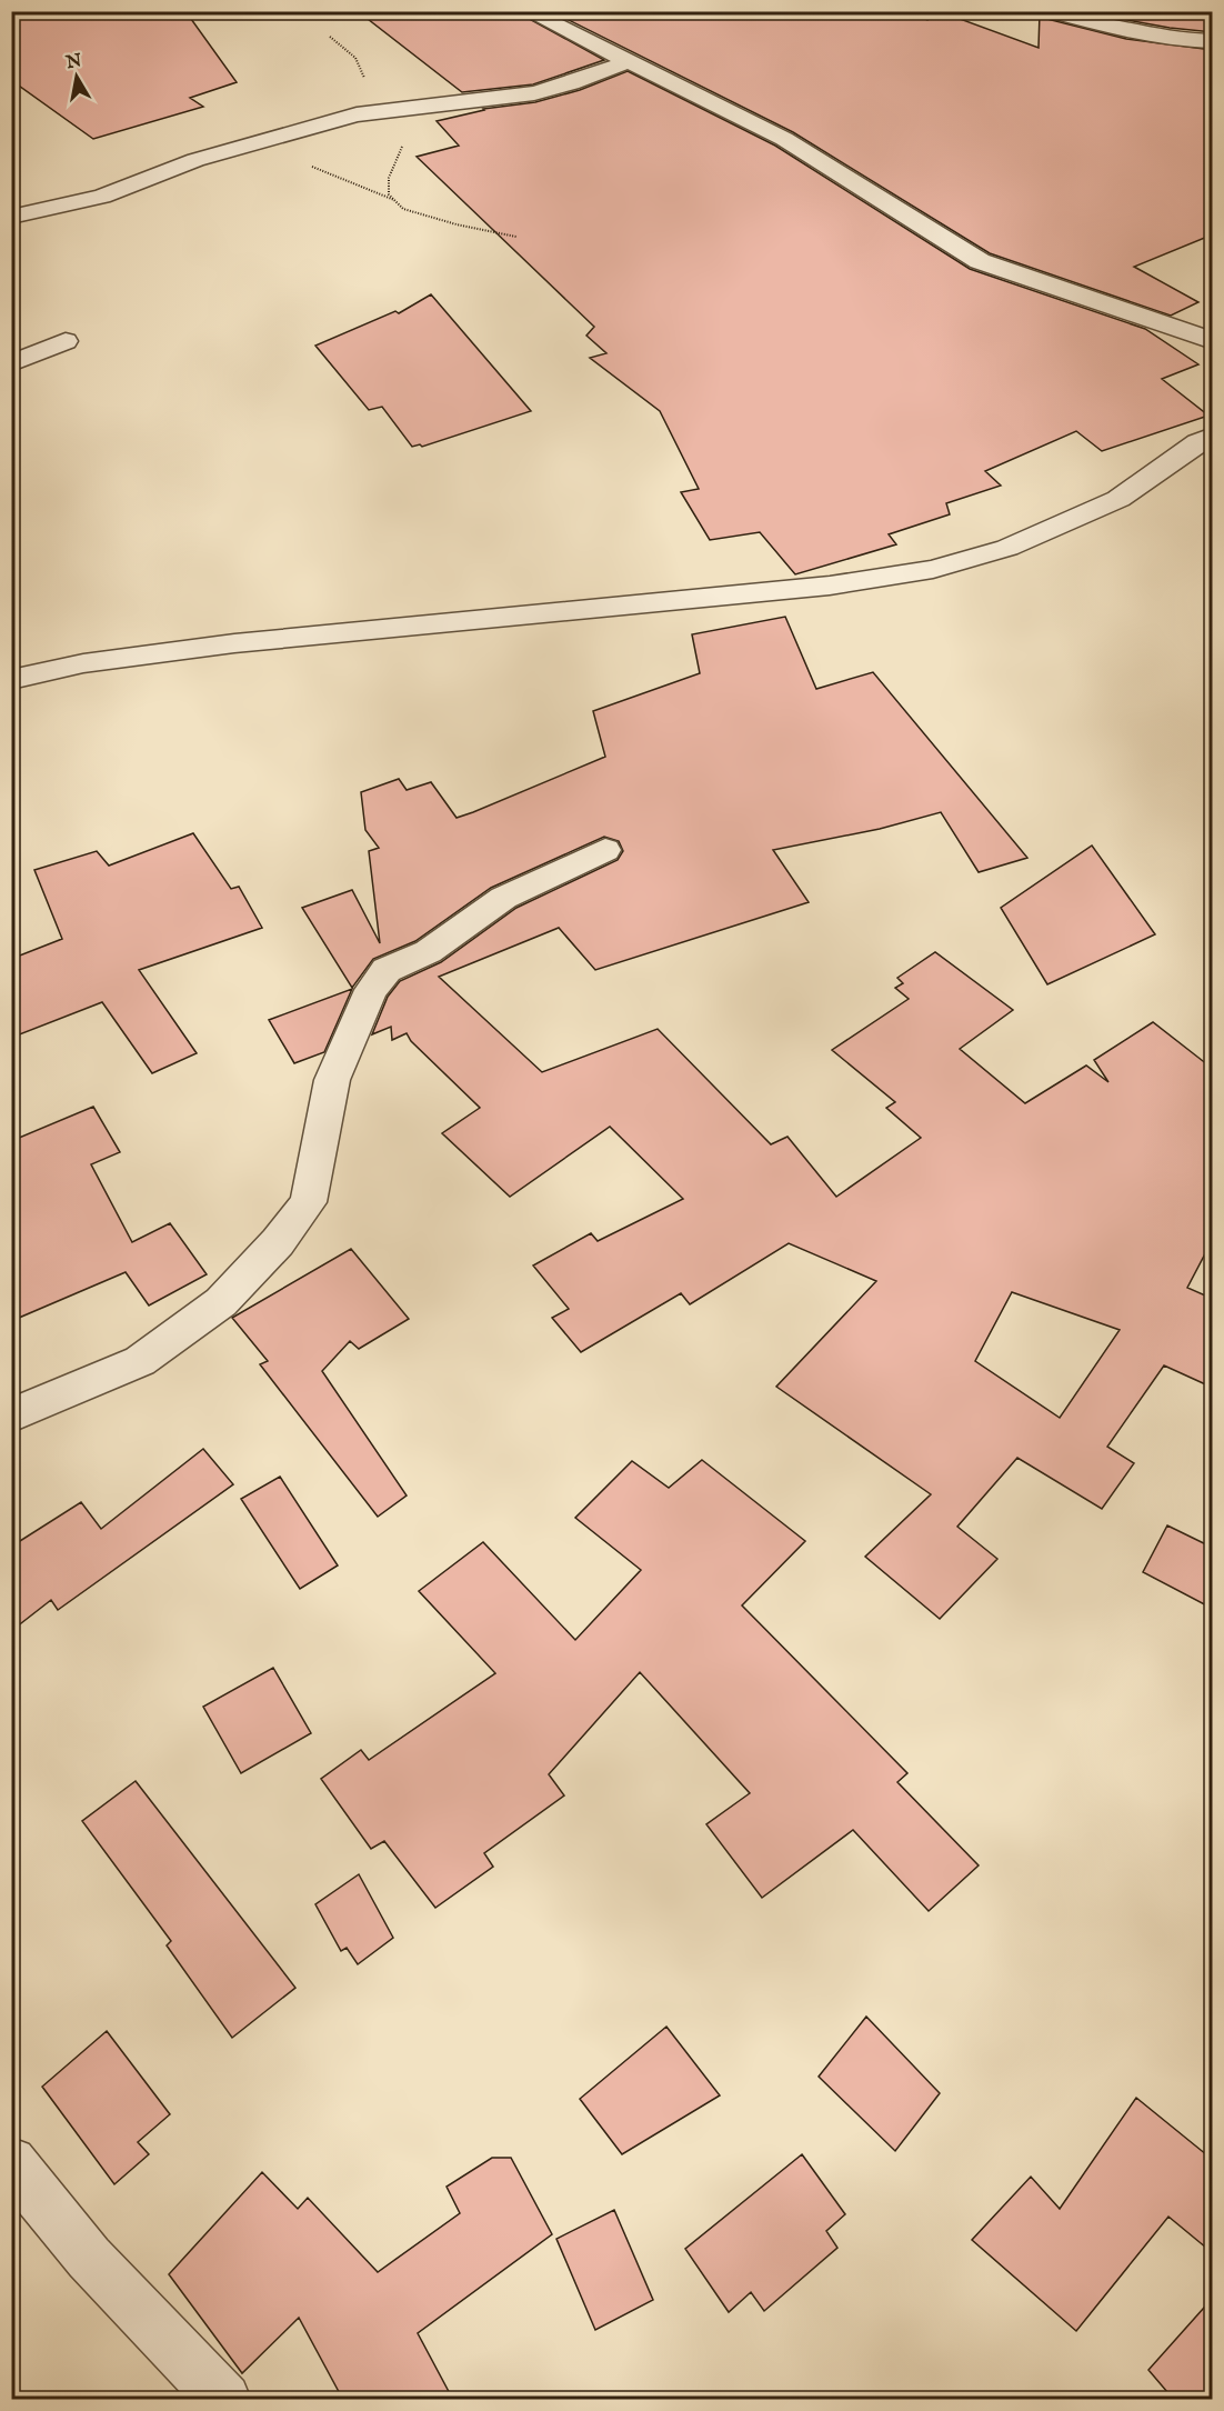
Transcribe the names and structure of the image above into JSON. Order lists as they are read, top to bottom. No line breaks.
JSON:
{"north":"top"}
